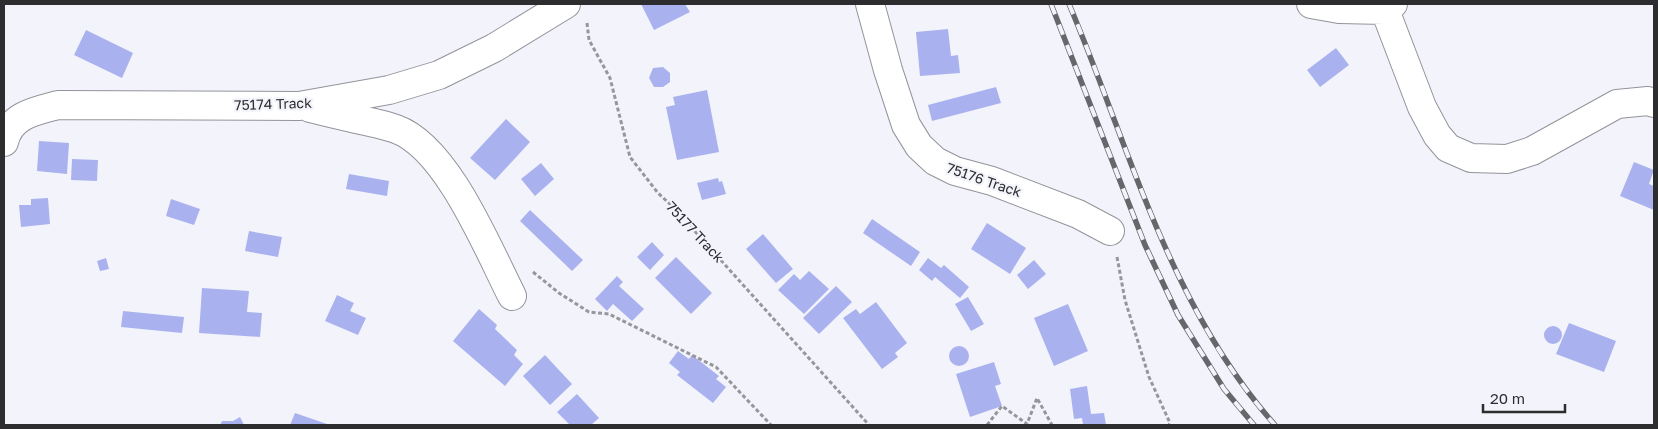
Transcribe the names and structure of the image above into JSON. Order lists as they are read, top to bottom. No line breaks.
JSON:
{"streets":{"street":["75174 Track","75176 Track"],"path":["75177 Track"]},"scale_bar":"20 m"}
